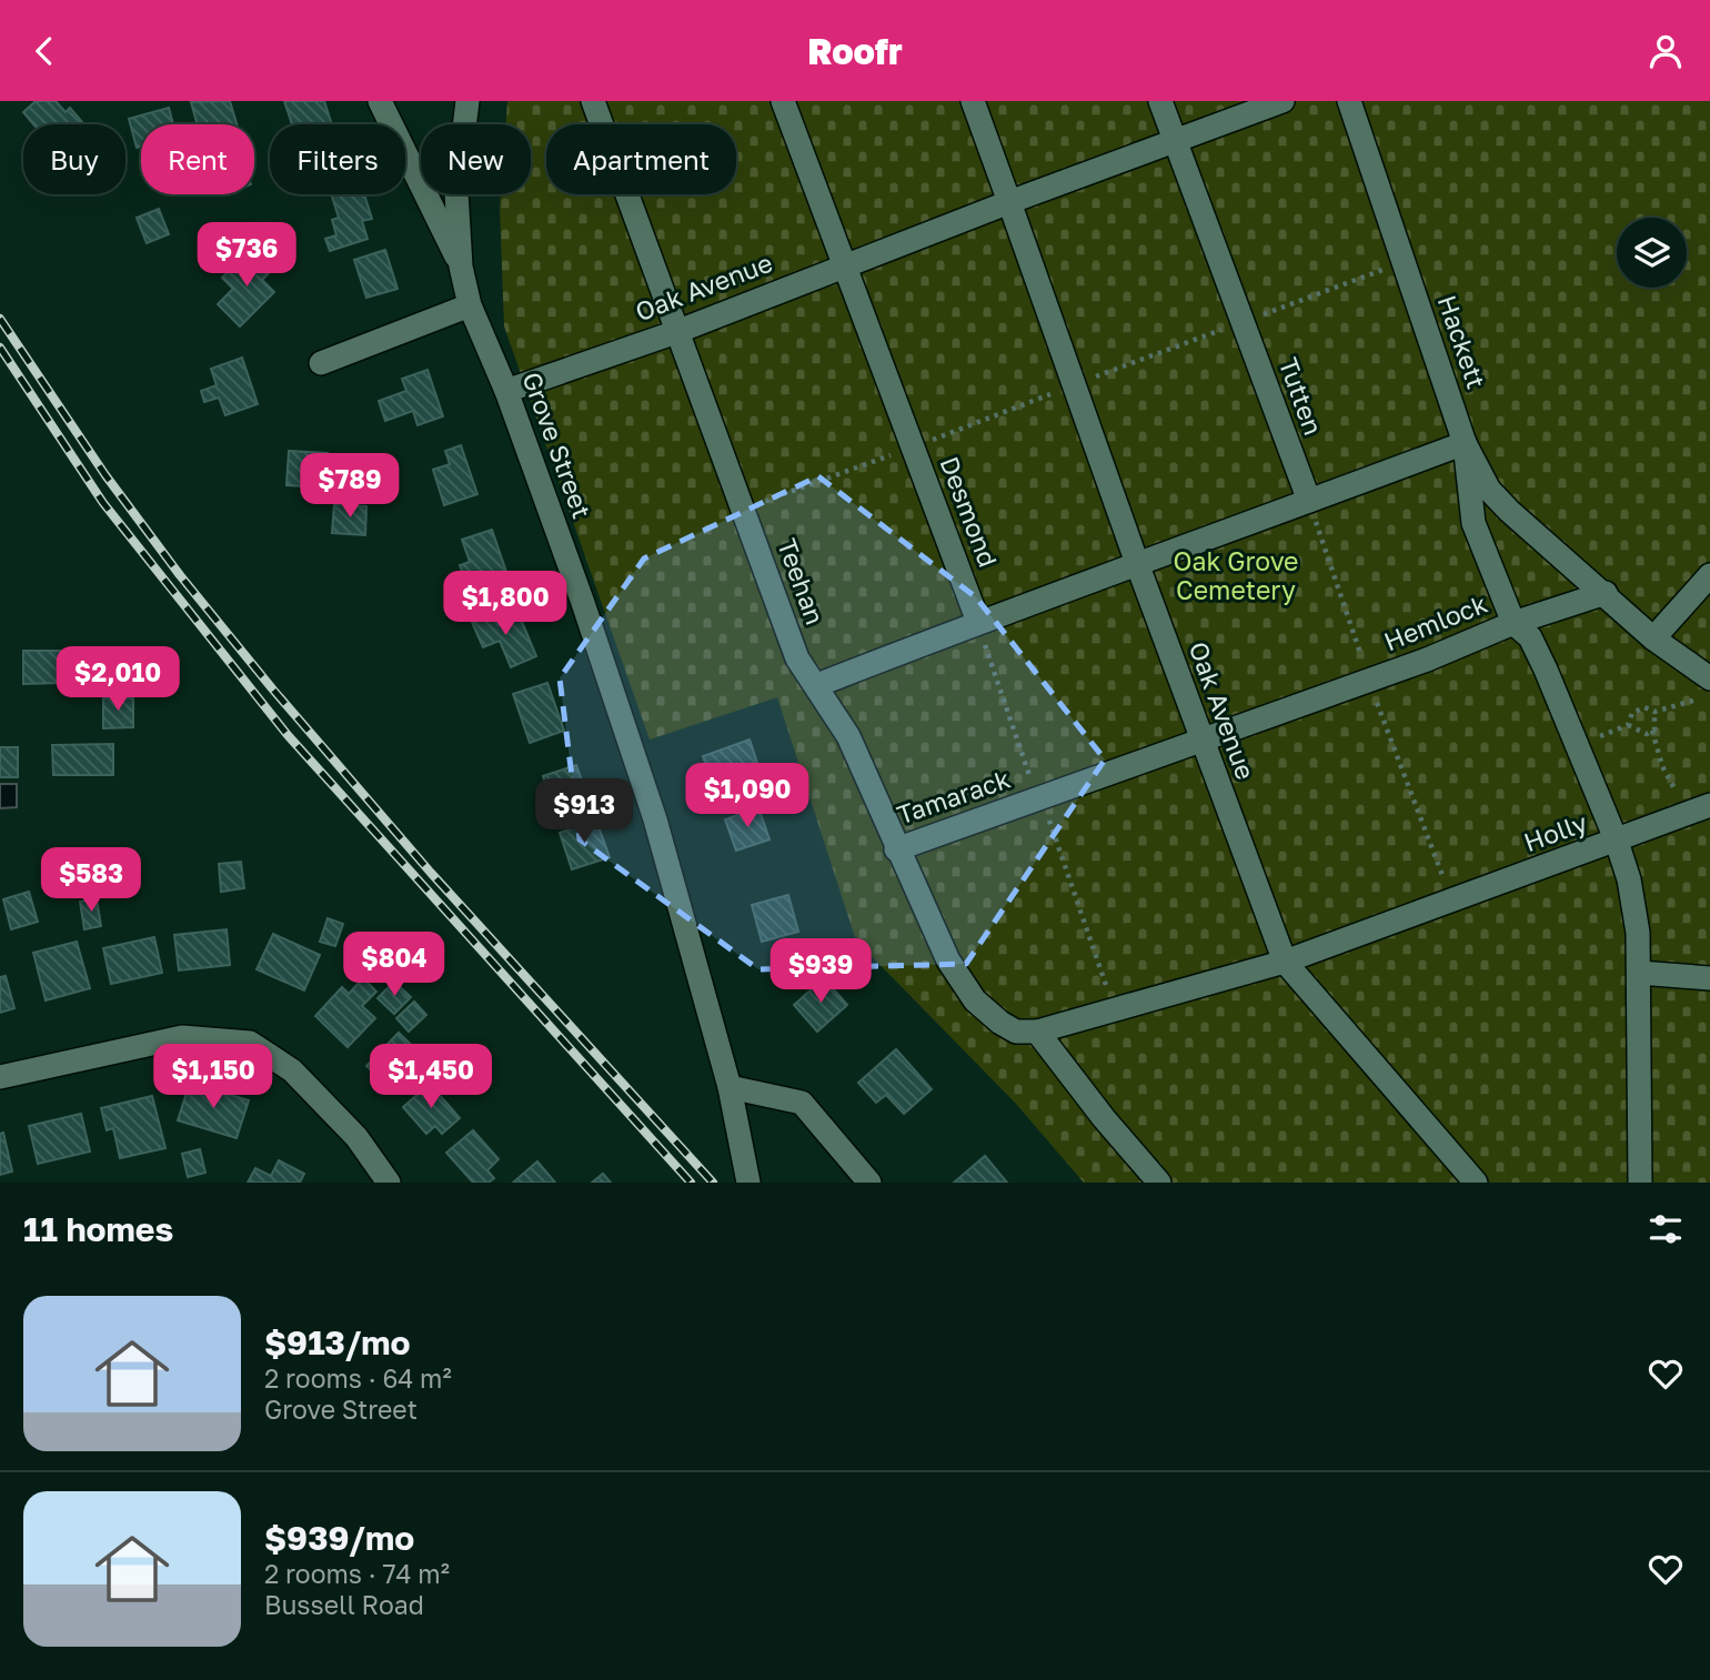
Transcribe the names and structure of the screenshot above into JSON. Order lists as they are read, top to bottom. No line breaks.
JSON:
{"streets":{"street":["Oak Avenue","Hackett","Tutten","Grove Street","Desmond","Teehan","Hemlock","Tamarack","Holly"]},"crossings":[["Oak Avenue","Tutten"],["Oak Avenue","Grove Street"],["Oak Avenue","Desmond"],["Oak Avenue","Teehan"],["Oak Avenue","Hemlock"],["Oak Avenue","Tamarack"],["Oak Avenue","Holly"],["Hackett","Hemlock"],["Teehan","Tamarack"],["Hemlock","Tamarack"],["Hemlock","Holly"]],"parks":["Oak Grove Cemetery"],"page":{"header":"Roofr","chip":["Buy","Rent","Filters","New","Apartment"],"price":["$736","$789","$1,800","$2,010","$1,090","$913","$583","$804","$939","$1,150","$1,450"],"heading":"11 homes","list":[{"name":"$913/mo","note":"2 rooms · 64 m² · Grove Street"},{"name":"$939/mo","note":"2 rooms · 74 m² · Bussell Road"}]}}
